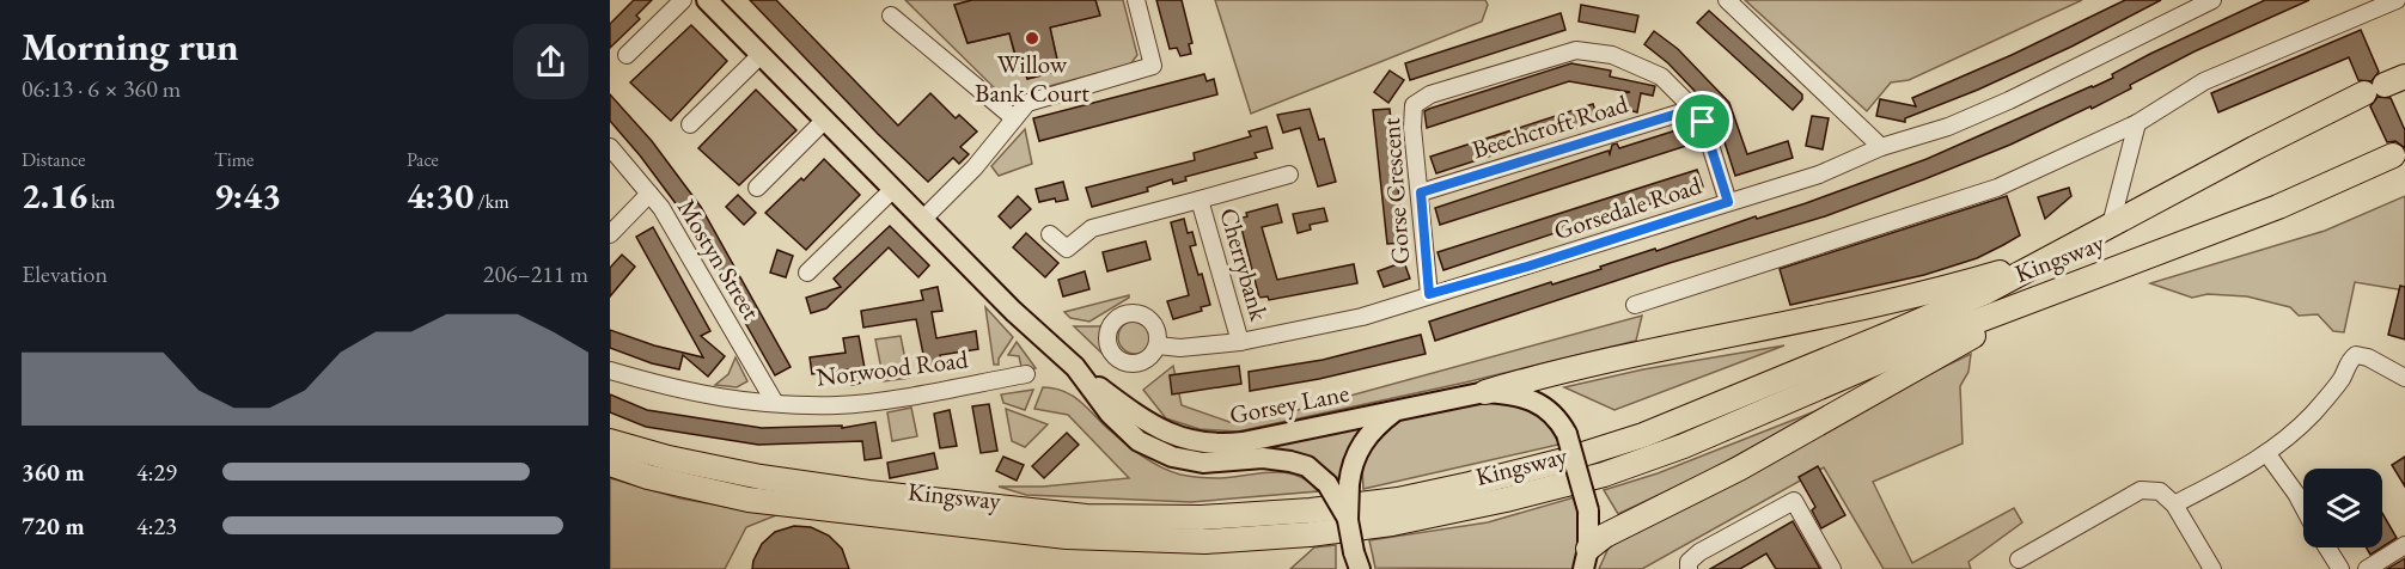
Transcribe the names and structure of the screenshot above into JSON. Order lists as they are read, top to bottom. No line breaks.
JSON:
{"streets":{"highway":["Kingsway"],"main road":["Gorsey Lane"],"street":["Beechcroft Road","Gorse Crescent","Gorsedale Road","Mostyn Street","Cherrybank","Norwood Road"]},"crossings":[["Beechcroft Road","Gorse Crescent"],["Gorse Crescent","Gorsedale Road"],["Gorsedale Road","Cherrybank"],["Mostyn Street","Norwood Road"]],"places":["Willow Bank Court"],"page":{"heading":["Morning run","06:13 · 6 × 360 m"],"stats":[["Distance","2.16 km"],["Time","9:43"],["Pace","4:30 /km"]],"chart":["Elevation","206–211 m"],"list":[{"name":"360 m","note":"4:29"},{"name":"720 m","note":"4:23"}]}}
